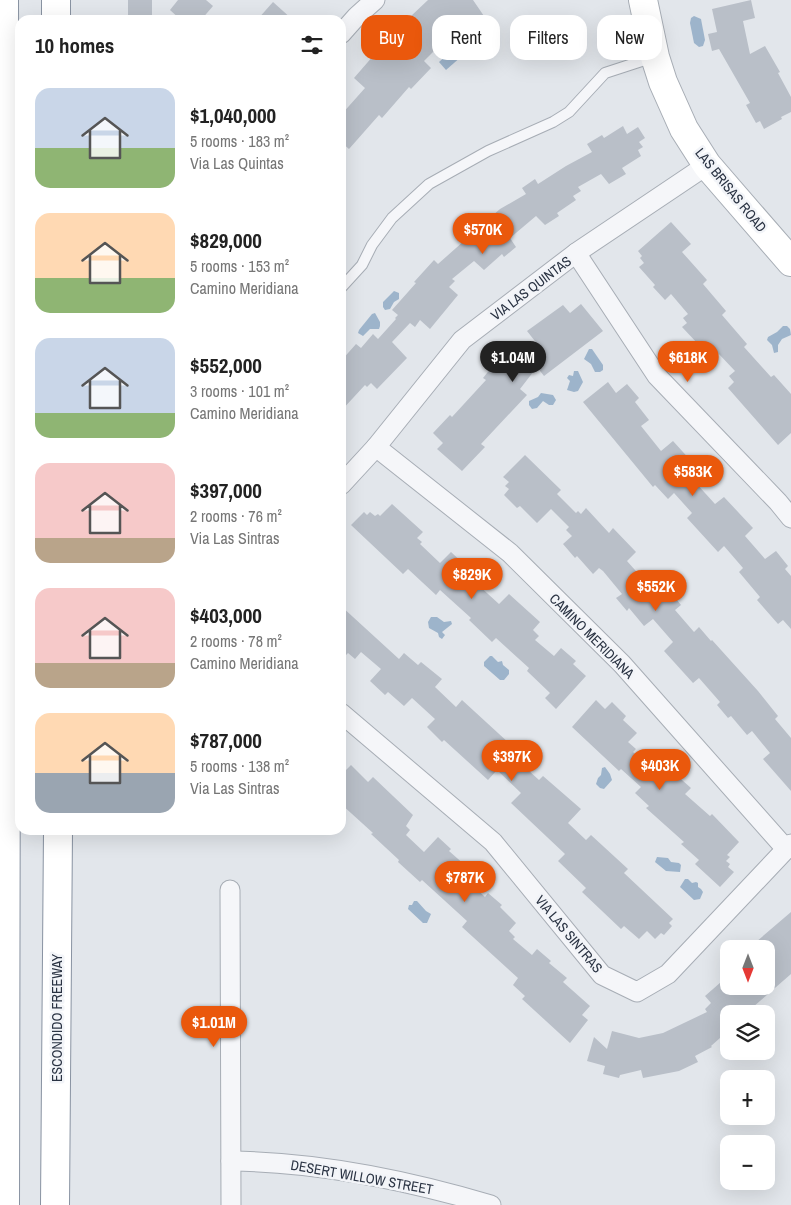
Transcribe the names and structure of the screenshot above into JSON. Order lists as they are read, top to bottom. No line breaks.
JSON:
{"streets":{"main road":["LAS BRISAS ROAD","ESCONDIDO FREEWAY"],"street":["VIA LAS QUINTAS","CAMINO MERIDIANA","VIA LAS SINTRAS","DESERT WILLOW STREET"]},"crossings":[["LAS BRISAS ROAD","VIA LAS QUINTAS"],["VIA LAS QUINTAS","CAMINO MERIDIANA"],["CAMINO MERIDIANA","VIA LAS SINTRAS"]],"north":"bottom","page":{"chip":["Buy","Rent","Filters","New"],"heading":"10 homes","list":[{"name":"$1,040,000","note":"5 rooms · 183 m² · Via Las Quintas"},{"name":"$829,000","note":"5 rooms · 153 m² · Camino Meridiana"},{"name":"$552,000","note":"3 rooms · 101 m² · Camino Meridiana"},{"name":"$397,000","note":"2 rooms · 76 m² · Via Las Sintras"},{"name":"$403,000","note":"2 rooms · 78 m² · Camino Meridiana"},{"name":"$787,000","note":"5 rooms · 138 m² · Via Las Sintras"}],"price":["$570K","$1.04M","$618K","$583K","$829K","$552K","$397K","$403K","$787K","$1.01M"],"map_buttons":["+","−"]}}
